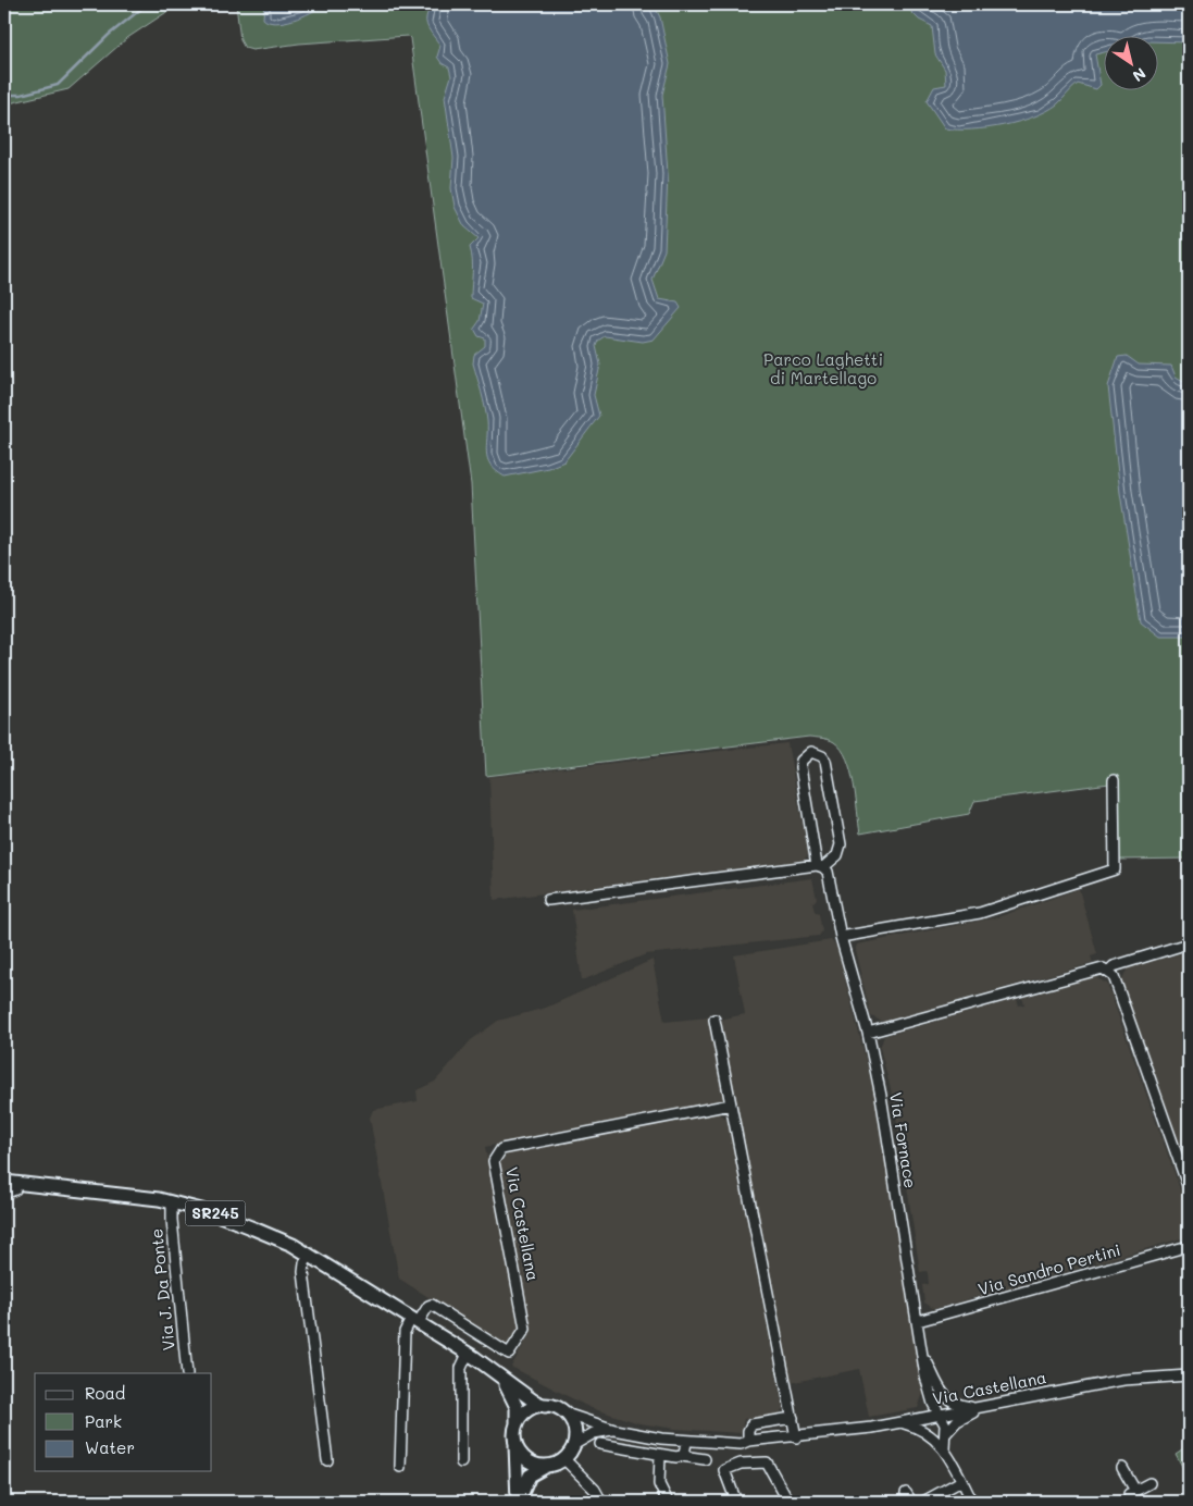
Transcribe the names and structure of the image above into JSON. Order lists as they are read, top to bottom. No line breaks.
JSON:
{"streets":{"main road":["SR245"],"street":["Via Fornace","Via Castellana","Via Sandro Pertini","Via J. Da Ponte"]},"crossings":[["Via Fornace","Via Castellana"],["Via Fornace","Via Sandro Pertini"],["SR245","Via Castellana"],["SR245","Via J. Da Ponte"]],"parks":["Parco Laghetti di Martellago"],"legend":["Road","Park","Water"],"north":"bottom right"}
